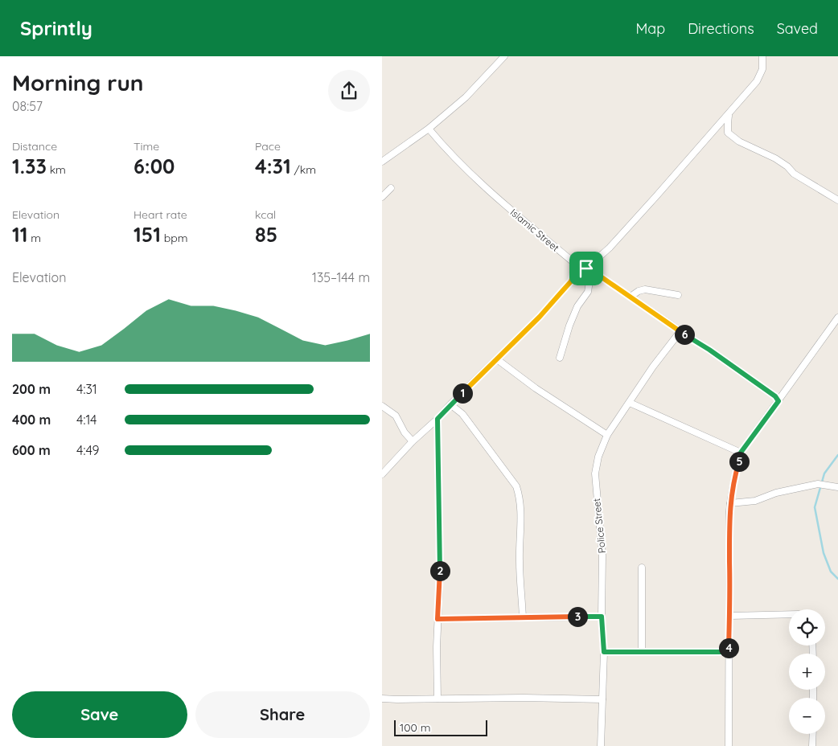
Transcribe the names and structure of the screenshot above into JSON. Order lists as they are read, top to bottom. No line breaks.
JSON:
{"streets":{"street":["Islamic Street","Police Street"]},"crossings":[["Islamic Street","Police Street"]],"scale_bar":"100 m","page":{"header":"Sprintly","nav":["Map","Directions","Saved"],"heading":["Morning run","08:57"],"stats":[["Distance","1.33 km"],["Time","6:00"],["Pace","4:31 /km"],["Elevation","11 m"],["Heart rate","151 bpm"],["kcal","85"]],"chart":["Elevation","135–144 m"],"pins":["6","1","5","2","3","4"],"list":[{"name":"200 m","note":"4:31"},{"name":"400 m","note":"4:14"},{"name":"600 m","note":"4:49"}],"map_buttons":["+","−"],"buttons":["Save","Share"],"scale":"100 m"}}
